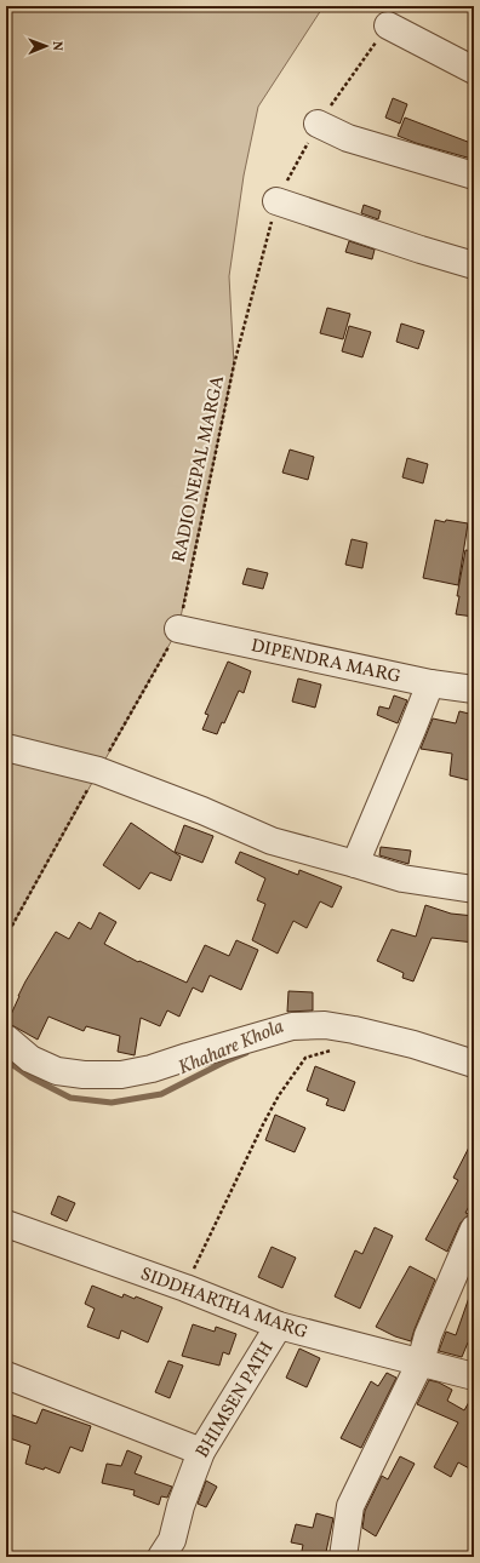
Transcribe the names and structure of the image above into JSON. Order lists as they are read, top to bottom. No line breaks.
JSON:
{"streets":{"street":["DIPENDRA MARG","SIDDHARTHA MARG","BHIMSEN PATH"],"path":["RADIO NEPAL MARGA"]},"crossings":[["RADIO NEPAL MARGA","DIPENDRA MARG"],["SIDDHARTHA MARG","BHIMSEN PATH"]],"water":["Khahare Khola"],"north":"right"}
